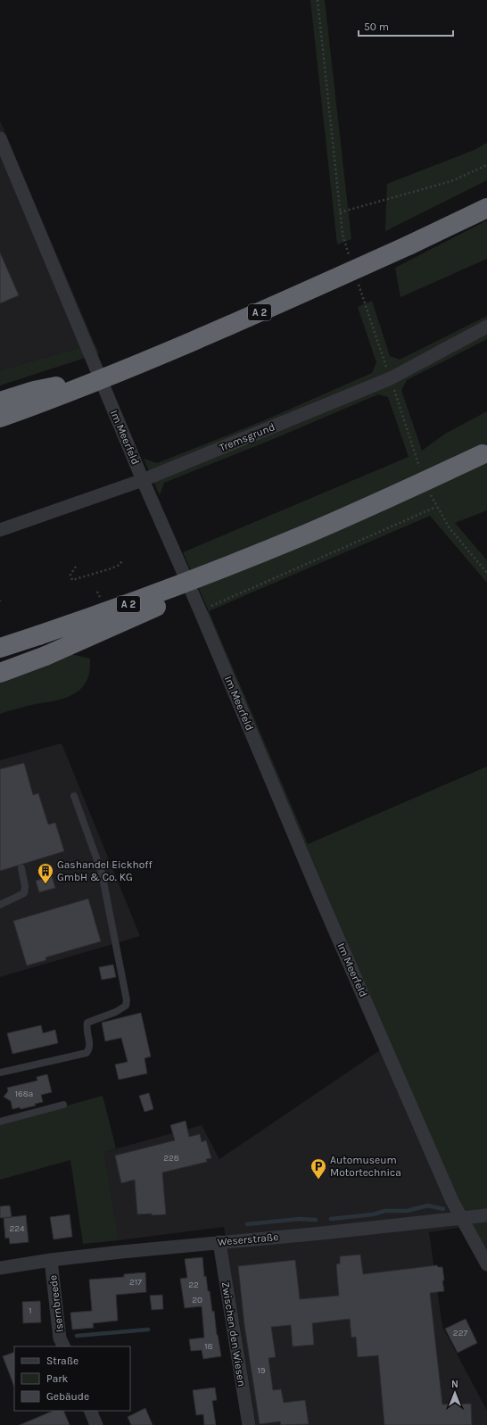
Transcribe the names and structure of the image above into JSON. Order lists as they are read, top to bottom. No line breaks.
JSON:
{"streets":{"highway":["A 2"],"street":["Im Meerfeld","Tremsgrund","Weserstraße","Isernbreede","Zwischen den Wiesen"]},"crossings":[["Im Meerfeld","Tremsgrund"],["Im Meerfeld","Weserstraße"],["Weserstraße","Isernbreede"],["Weserstraße","Zwischen den Wiesen"]],"places":{"building":["Gashandel Eickhoff GmbH & Co. KG"],"parking":["Automuseum Motortechnica"]},"house_numbers":["168a","228","224","217","22","20","1","227","18","19"],"legend":["Straße","Park","Gebäude"],"scale_bar":"50 m","north":"top"}
